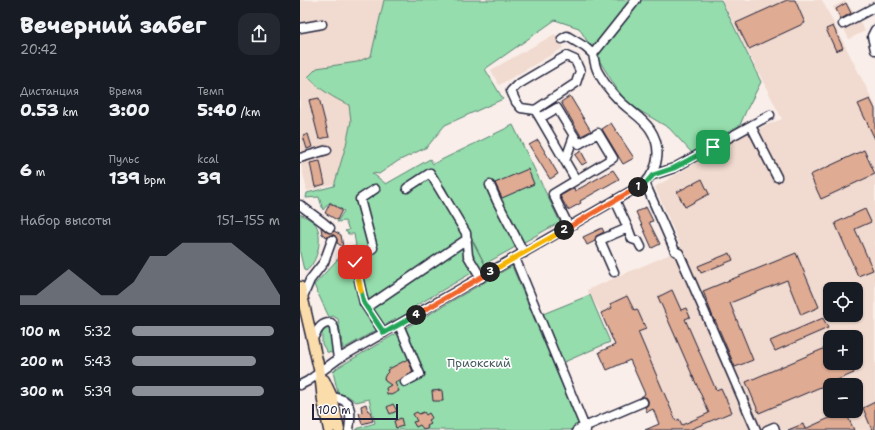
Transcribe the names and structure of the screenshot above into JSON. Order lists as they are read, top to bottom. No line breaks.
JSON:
{"parks":["Приокский"],"scale_bar":"100 m","page":{"heading":["Вечерний забег","20:42"],"stats":[["Дистанция","0.53 km"],["Время","3:00"],["Темп","5:40 /km"],["6 m"],["Пульс","139 bpm"],["kcal","39"]],"pins":["1","2","3","4"],"chart":["Набор высоты","151–155 m"],"map_buttons":["+","−"],"list":[{"name":"100 m","note":"5:32"},{"name":"200 m","note":"5:43"},{"name":"300 m","note":"5:39"}],"scale":"100 m"}}
